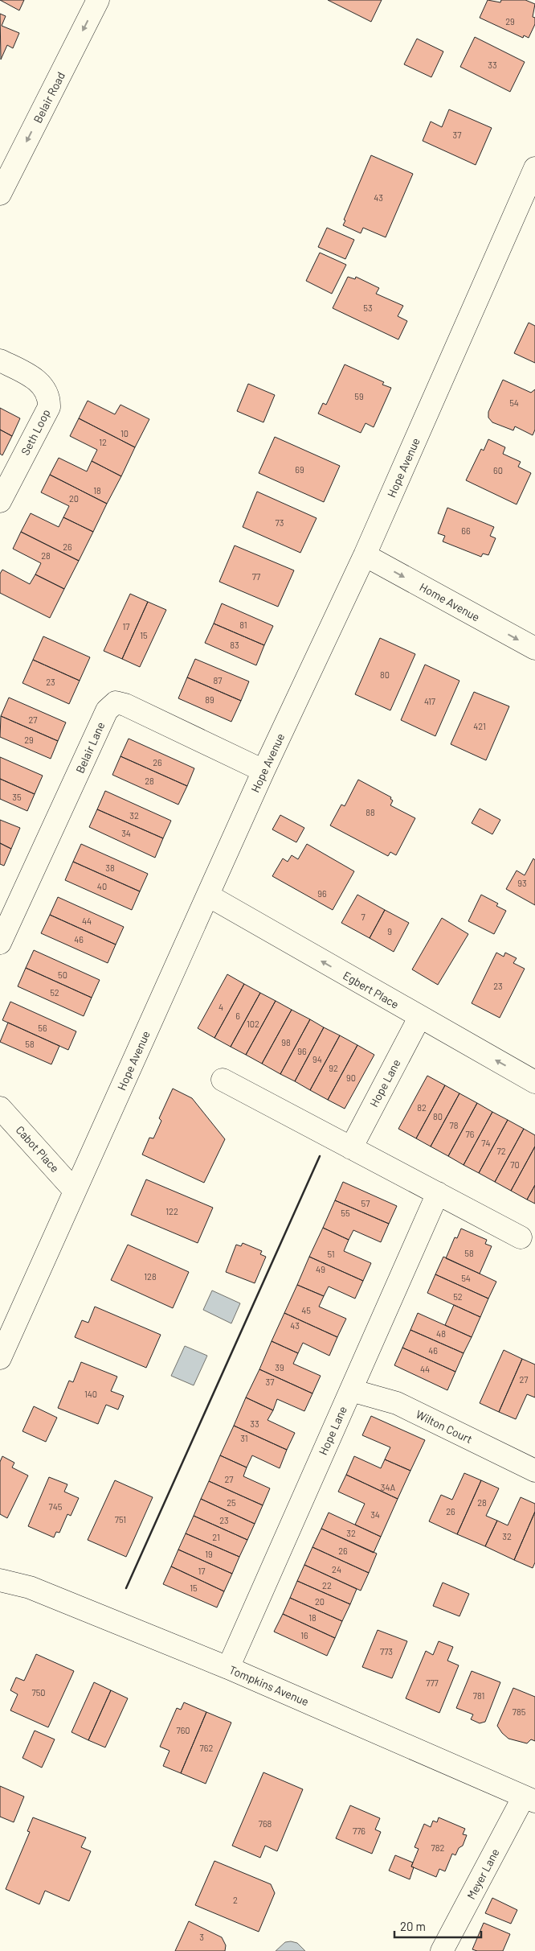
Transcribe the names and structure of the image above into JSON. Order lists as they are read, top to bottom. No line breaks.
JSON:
{"streets":{"street":["Belair Road","Seth Loop","Hope Avenue","Home Avenue","Belair Lane","Egbert Place","Hope Lane","Cabot Place","Wilton Court","Tompkins Avenue","Meyer Lane"]},"crossings":[["Hope Avenue","Home Avenue"],["Hope Avenue","Belair Lane"],["Hope Avenue","Egbert Place"],["Hope Avenue","Cabot Place"],["Egbert Place","Hope Lane"],["Hope Lane","Wilton Court"],["Hope Lane","Tompkins Avenue"],["Tompkins Avenue","Meyer Lane"]],"one_way":["Belair Road","Home Avenue"],"house_numbers":["29","33","37","43","53","59","54","10","12","69","60","18","20","73","66","26","28","77","81","17","15","83","80","87","23","89","417","27","421","29","26","28","35","88","32","34","38","93","40","96","7","44","9","46","50","23","52","4","6","102","56","98","58","96","94","92","90","82","80","78","76","74","72","70","57","122","55","58","51","49","128","54","52","45","43","48","46","39","44","27","37","140","33","31","27","34A","25","28","745","26","34","751","23","32","32","21","26","19","24","17","22","15","20","18","16","773","777","750","781","785","760","762","768","776","782","2","3"],"scale_bar":"20 m"}
